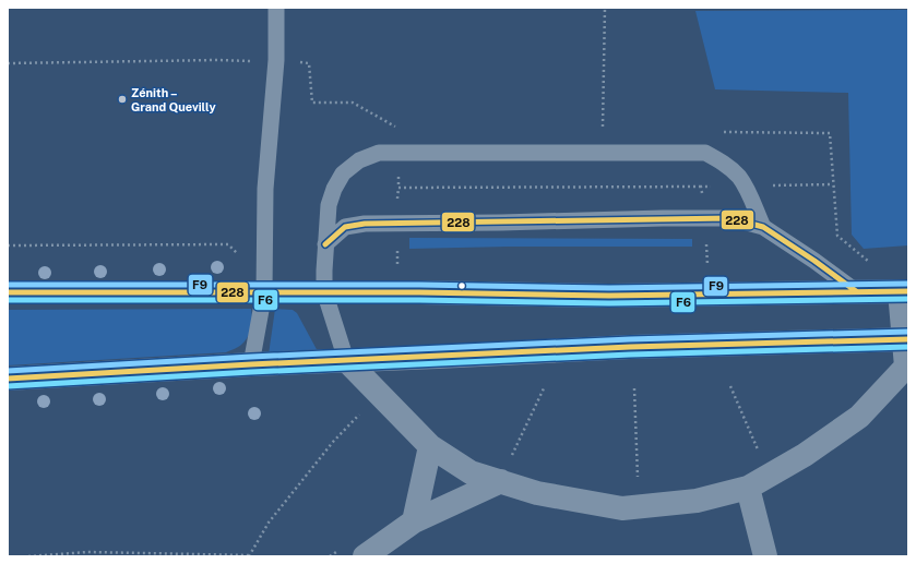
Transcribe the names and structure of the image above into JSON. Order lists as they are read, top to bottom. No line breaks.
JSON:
{"places":["Zénith – Grand Quevilly"],"lines":["transit line 228","transit line F9","transit line F6"]}
